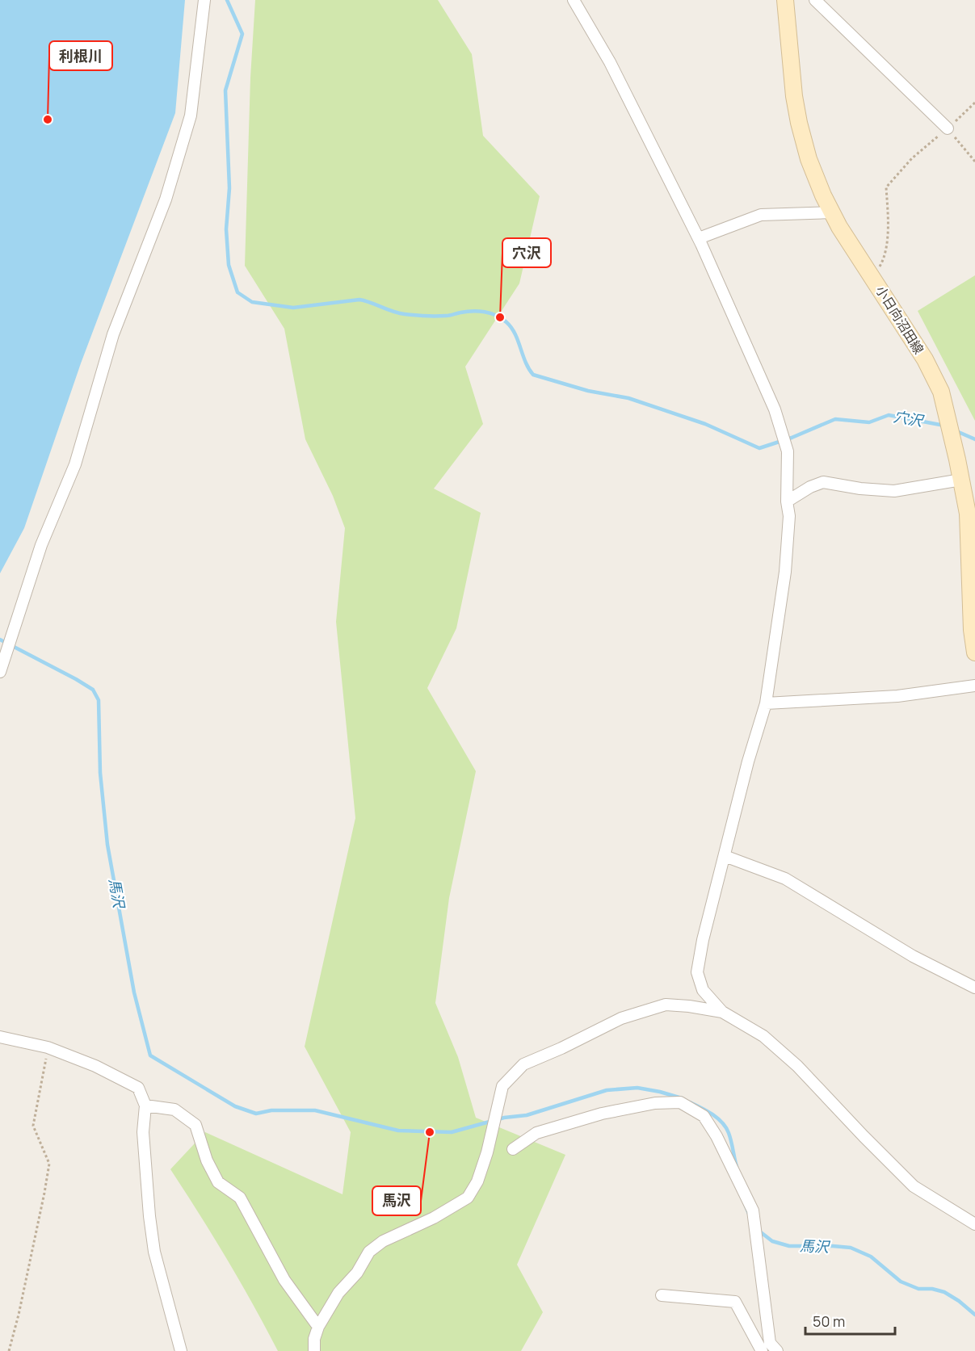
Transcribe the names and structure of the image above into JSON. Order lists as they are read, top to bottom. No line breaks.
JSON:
{"streets":{"main road":["小日向沼田線"]},"water":["穴沢","馬沢"],"places":["利根川","穴沢","馬沢"],"scale_bar":"50 m"}
